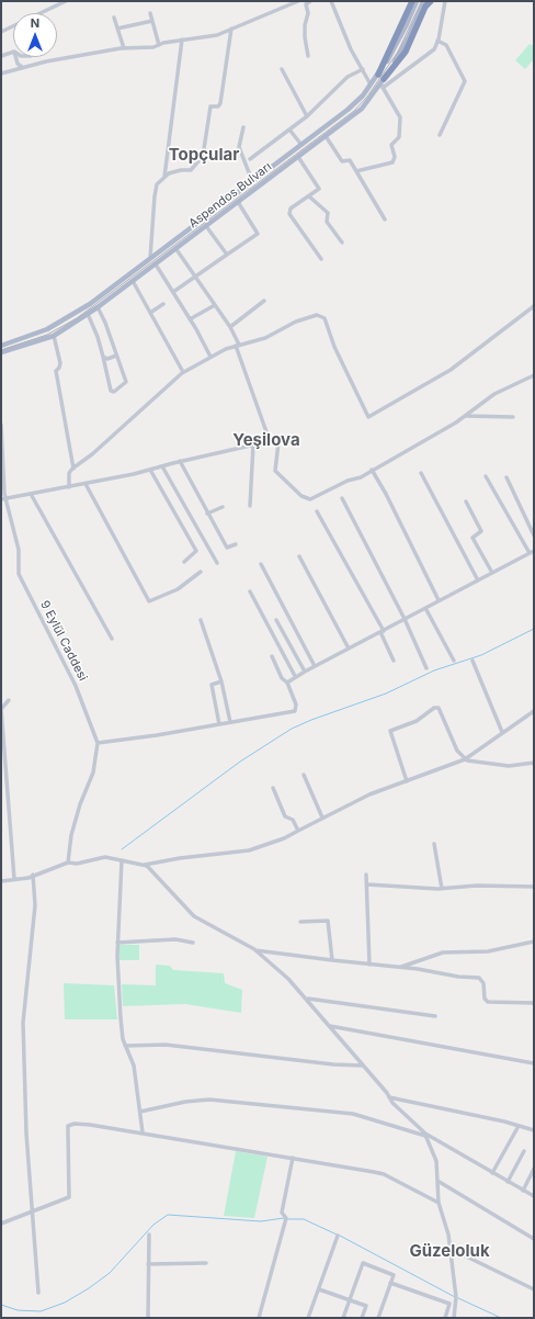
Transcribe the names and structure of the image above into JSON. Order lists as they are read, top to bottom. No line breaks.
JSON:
{"streets":{"main road":["Aspendos Bulvarı"],"street":["9 Eylül Caddesi"]},"districts":["Topçular","Yeşilova","Güzeloluk"],"north":"top"}
